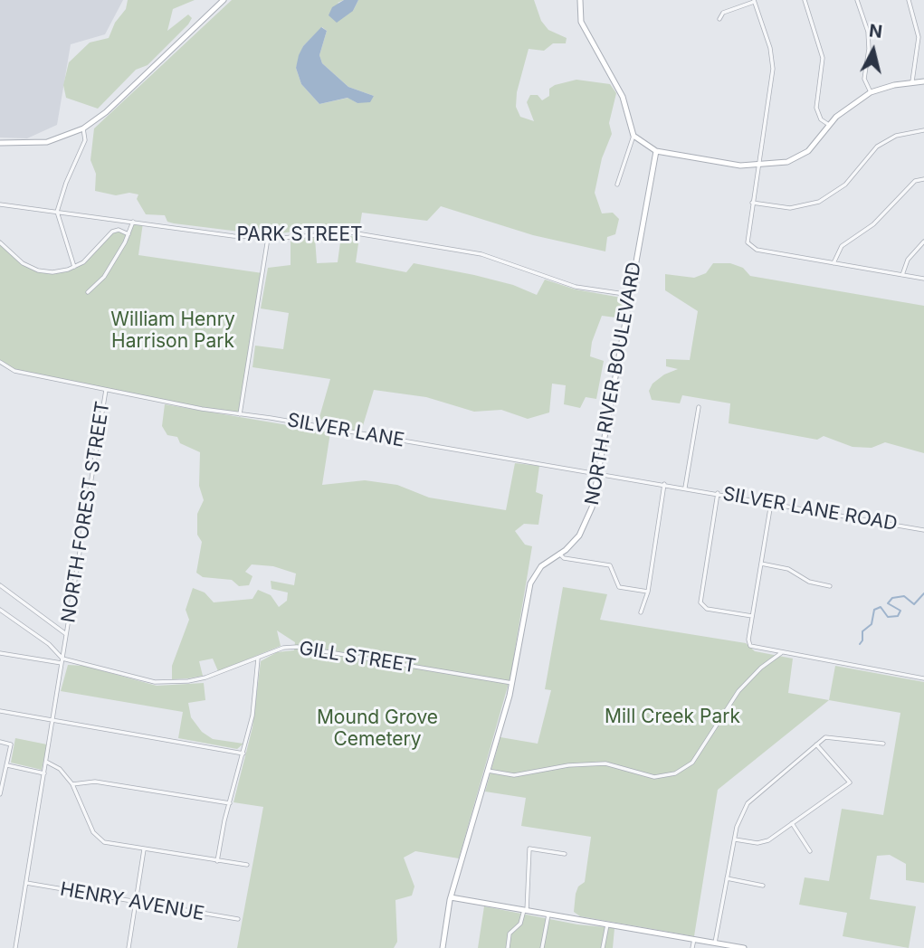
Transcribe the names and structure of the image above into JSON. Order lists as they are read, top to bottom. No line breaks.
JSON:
{"streets":{"main road":["NORTH RIVER BOULEVARD"],"street":["PARK STREET","SILVER LANE","SILVER LANE ROAD","NORTH FOREST STREET","GILL STREET","HENRY AVENUE"]},"crossings":[["PARK STREET","NORTH RIVER BOULEVARD"],["NORTH RIVER BOULEVARD","SILVER LANE"],["NORTH RIVER BOULEVARD","GILL STREET"],["SILVER LANE","SILVER LANE ROAD"],["SILVER LANE","NORTH FOREST STREET"],["NORTH FOREST STREET","GILL STREET"]],"parks":["William Henry Harrison Park","Mill Creek Park","Mound Grove Cemetery"],"north":"top"}
